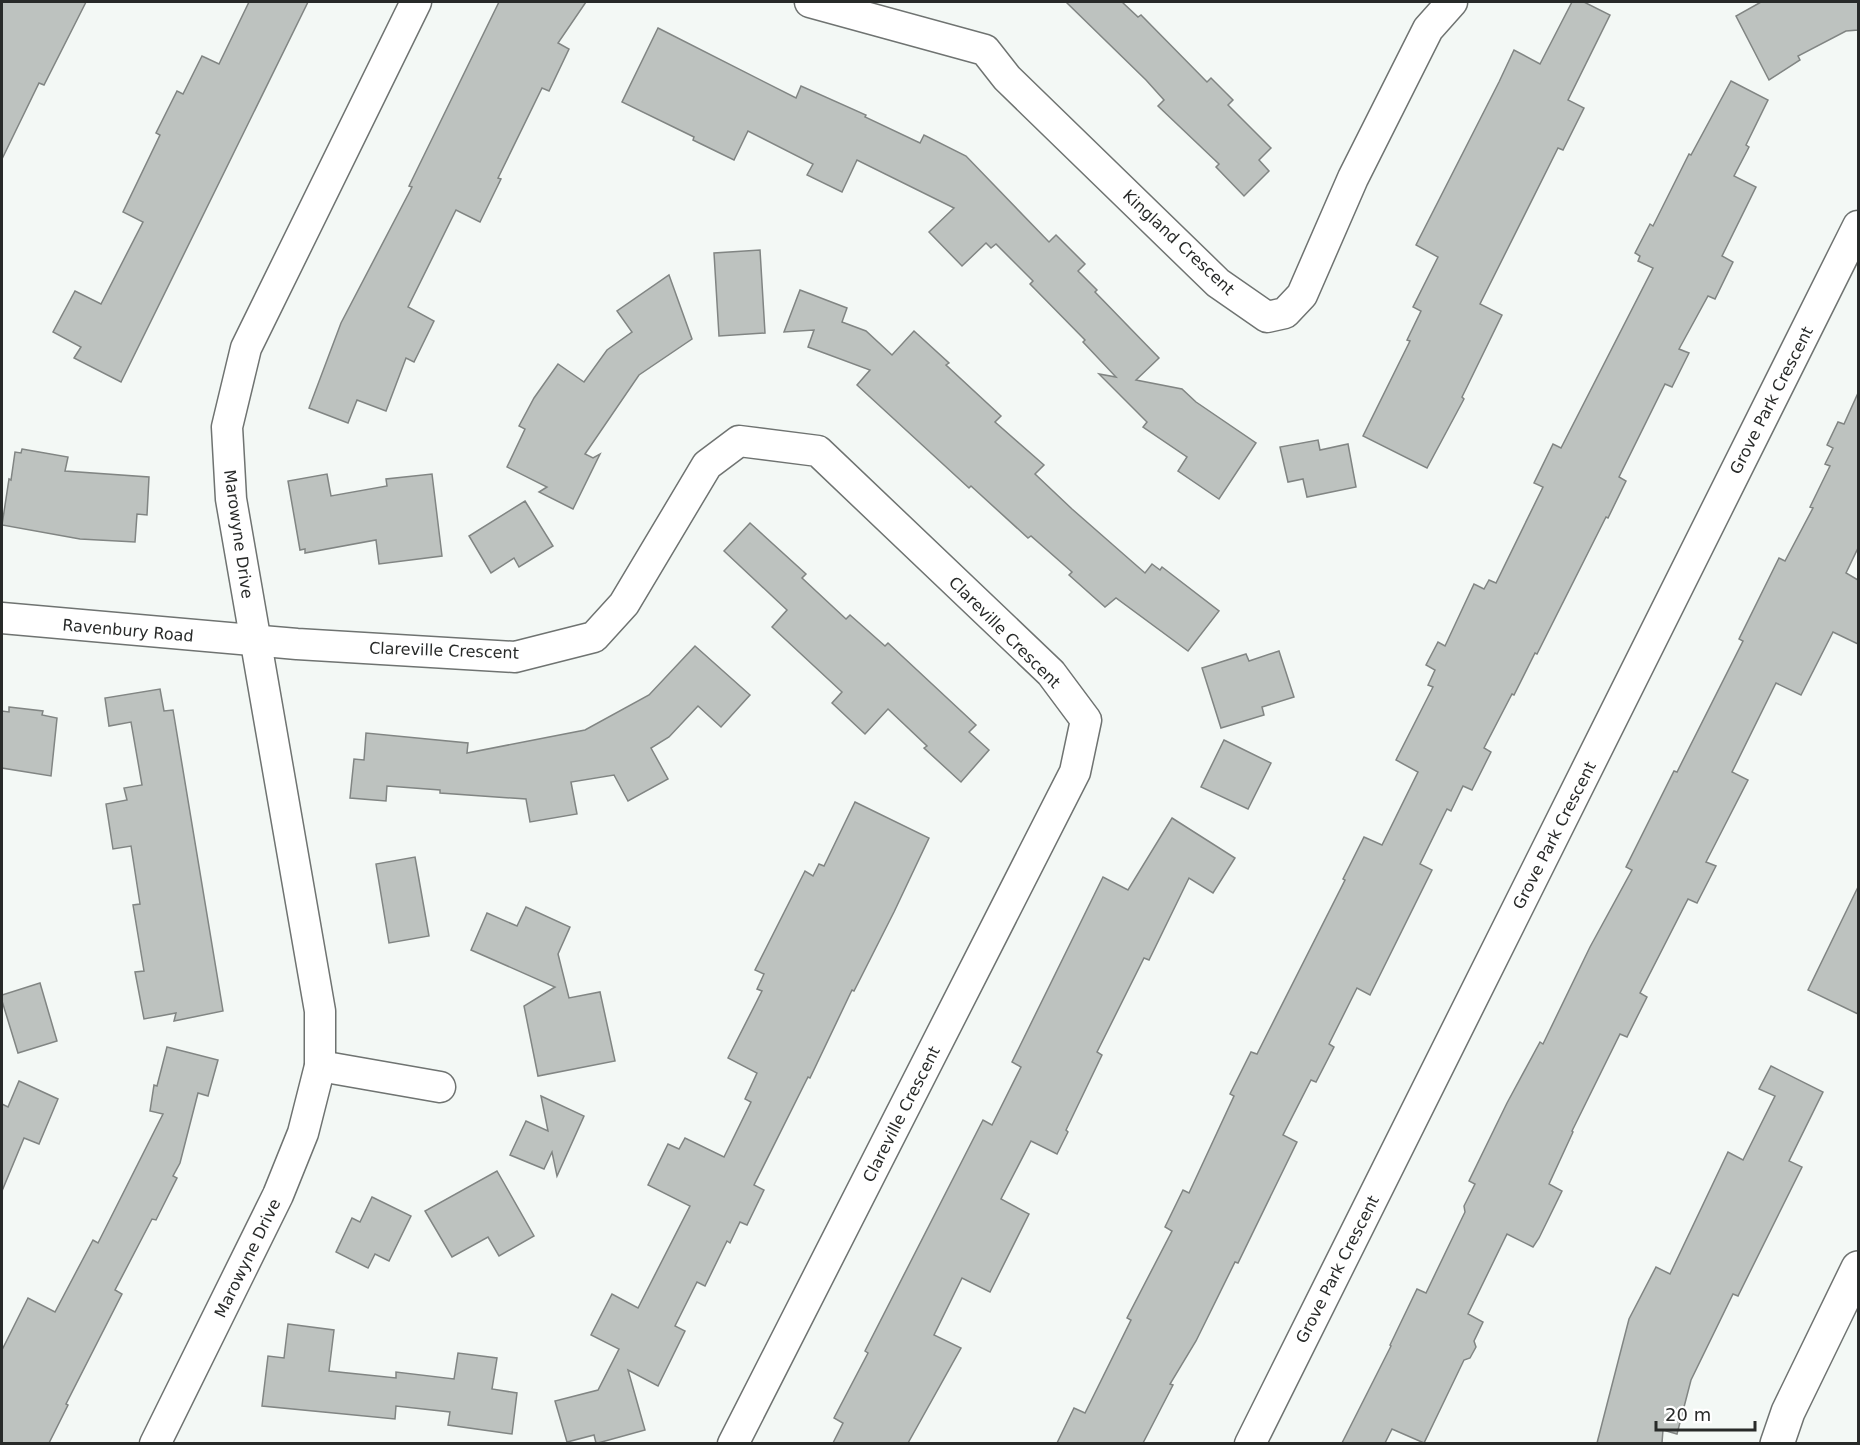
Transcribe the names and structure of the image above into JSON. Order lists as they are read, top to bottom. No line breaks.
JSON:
{"streets":{"street":["Kingland Crescent","Grove Park Crescent","Marowyne Drive","Ravenbury Road","Clareville Crescent"]},"crossings":[["Marowyne Drive","Ravenbury Road"],["Marowyne Drive","Clareville Crescent"],["Ravenbury Road","Clareville Crescent"]],"scale_bar":"20 m"}
